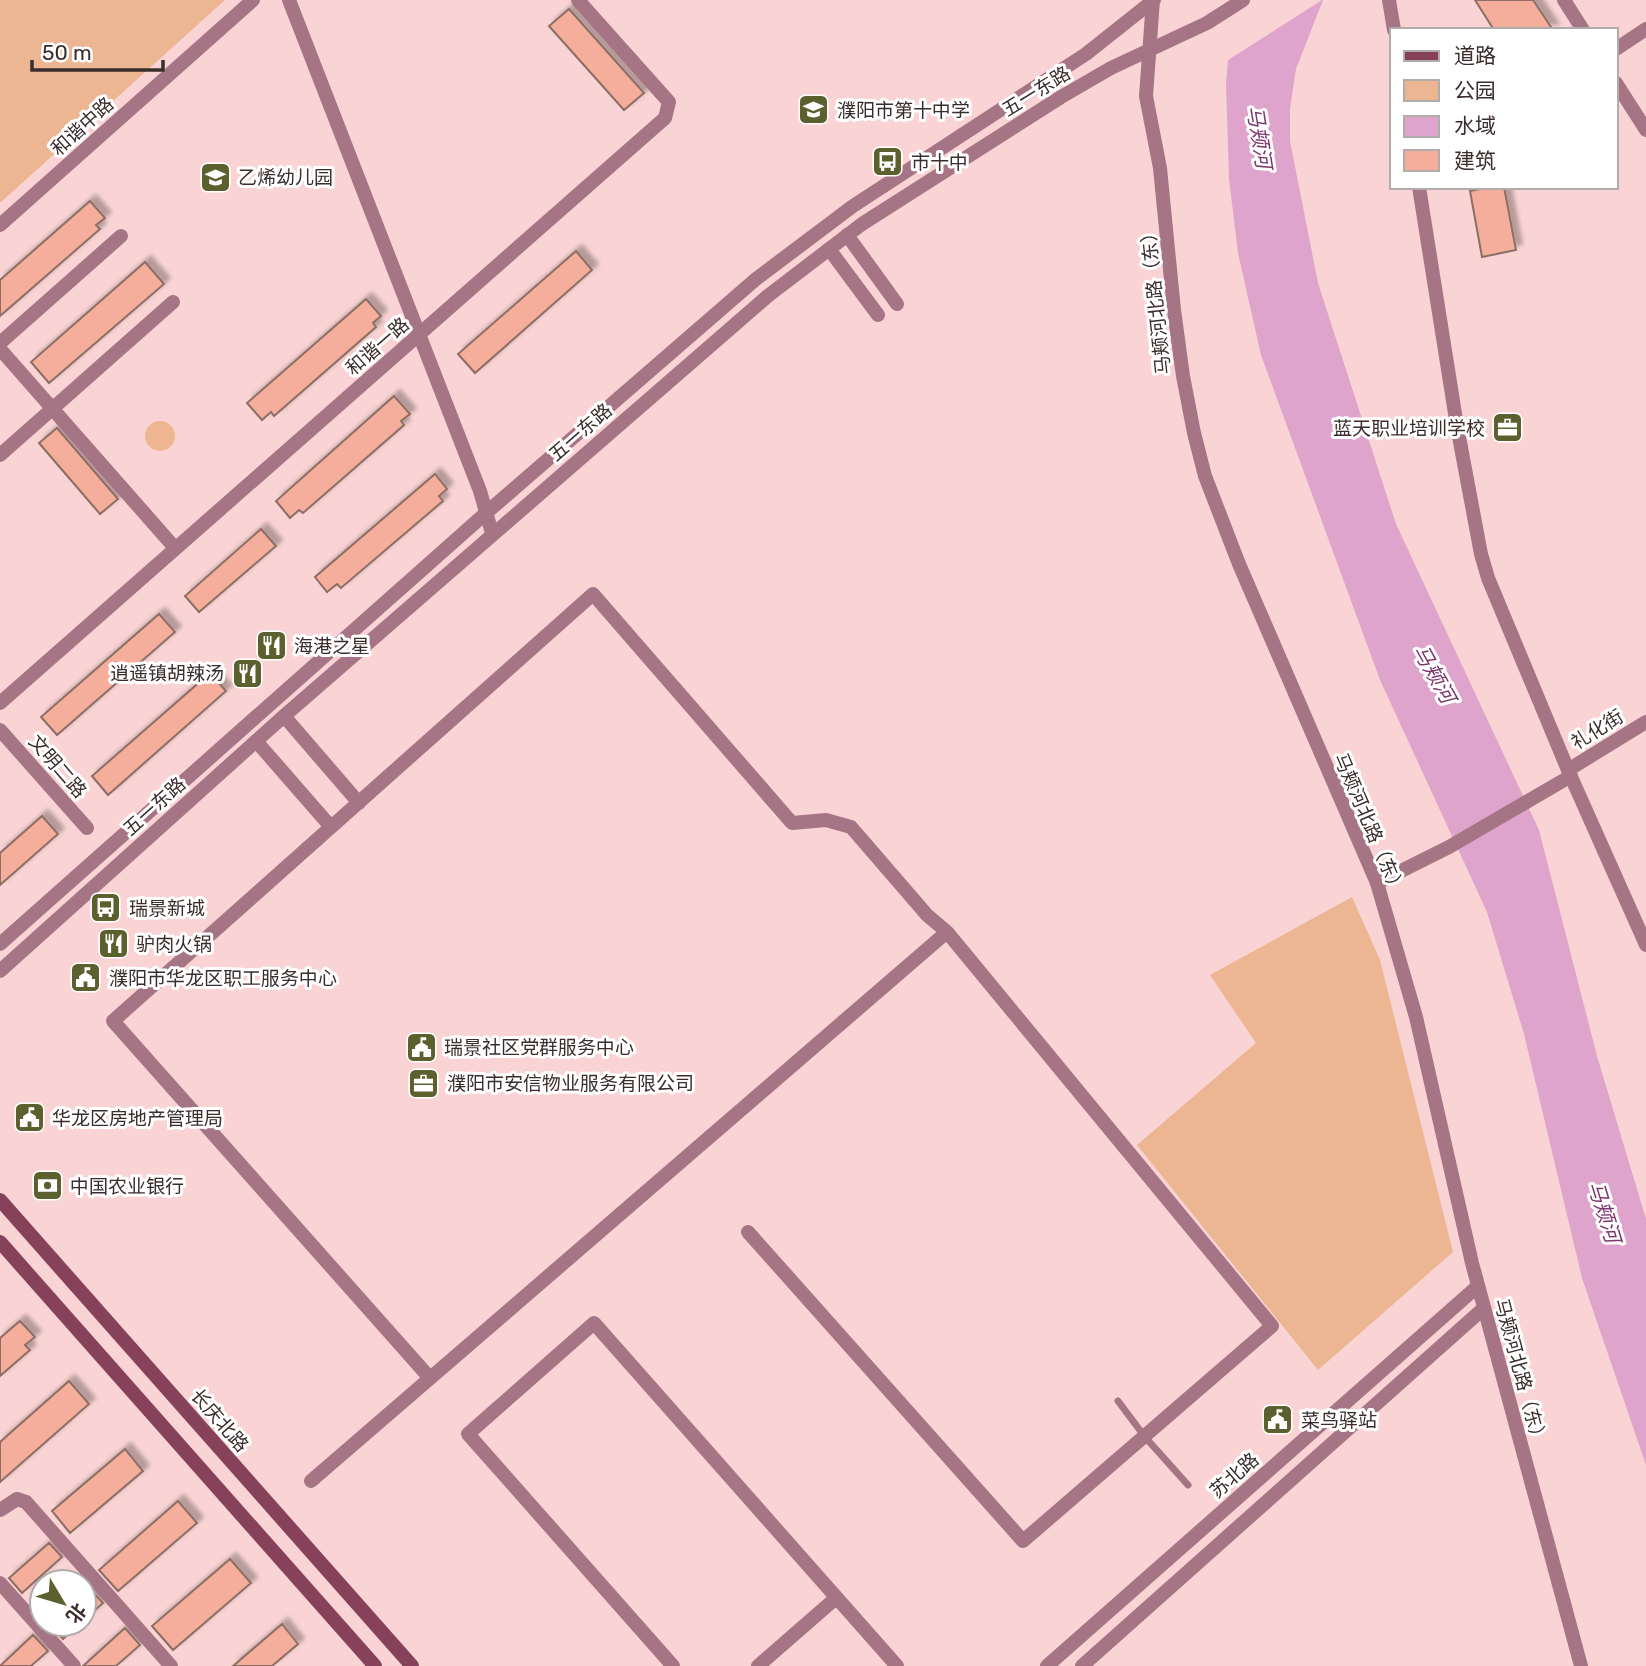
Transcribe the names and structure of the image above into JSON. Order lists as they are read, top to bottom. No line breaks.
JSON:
{"streets":{"main road":["长庆北路"],"street":["五一东路","和谐中路","马颊河北路（东）","和谐一路","礼化街","文明二路","苏北路"]},"crossings":[["五一东路","马颊河北路（东）"],["马颊河北路（东）","礼化街"],["马颊河北路（东）","苏北路"]],"water":["马颊河"],"places":{"school or university":["濮阳市第十中学","乙烯幼儿园"],"bus stop":["市十中","瑞景新城"],"office":["蓝天职业培训学校","濮阳市安信物业服务有限公司"],"restaurant":["海港之星","逍遥镇胡辣汤","驴肉火锅"],"public building":["濮阳市华龙区职工服务中心","瑞景社区党群服务中心","华龙区房地产管理局","菜鸟驿站"],"bank":["中国农业银行"]},"legend":["道路","公园","水域","建筑"],"scale_bar":"50 m","north":"bottom right"}
